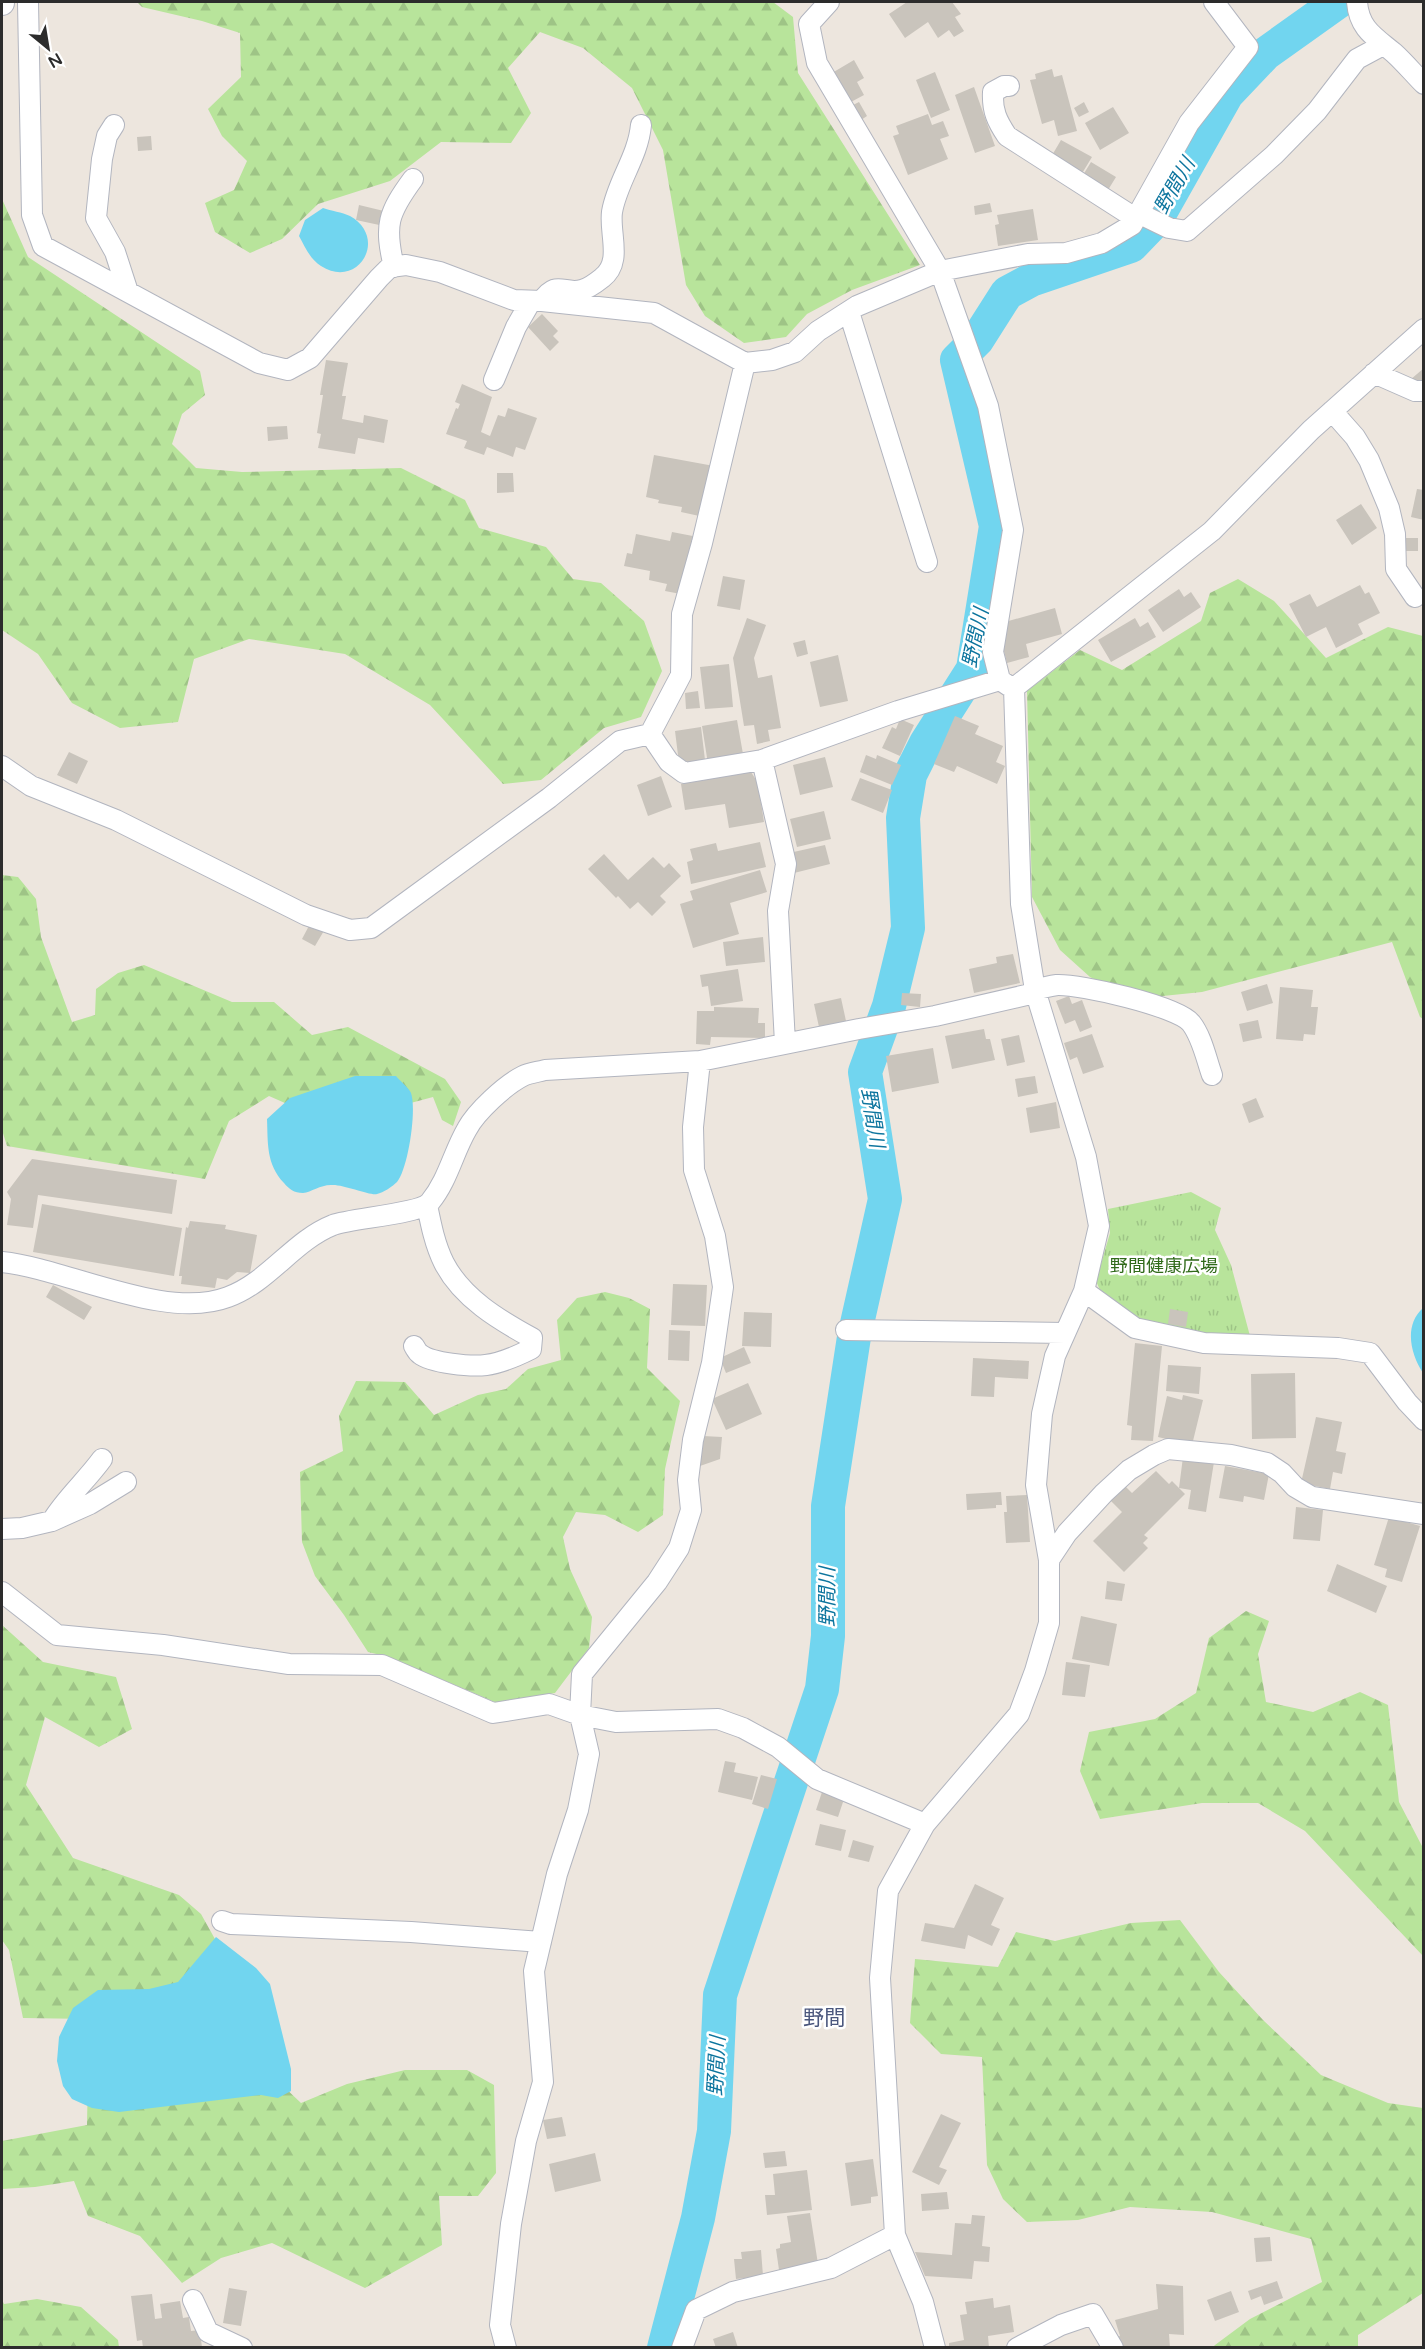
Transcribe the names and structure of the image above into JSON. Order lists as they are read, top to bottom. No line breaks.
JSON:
{"districts":["野間"],"water":["野間川"],"parks":["野間健康広場"],"north":"bottom right"}
